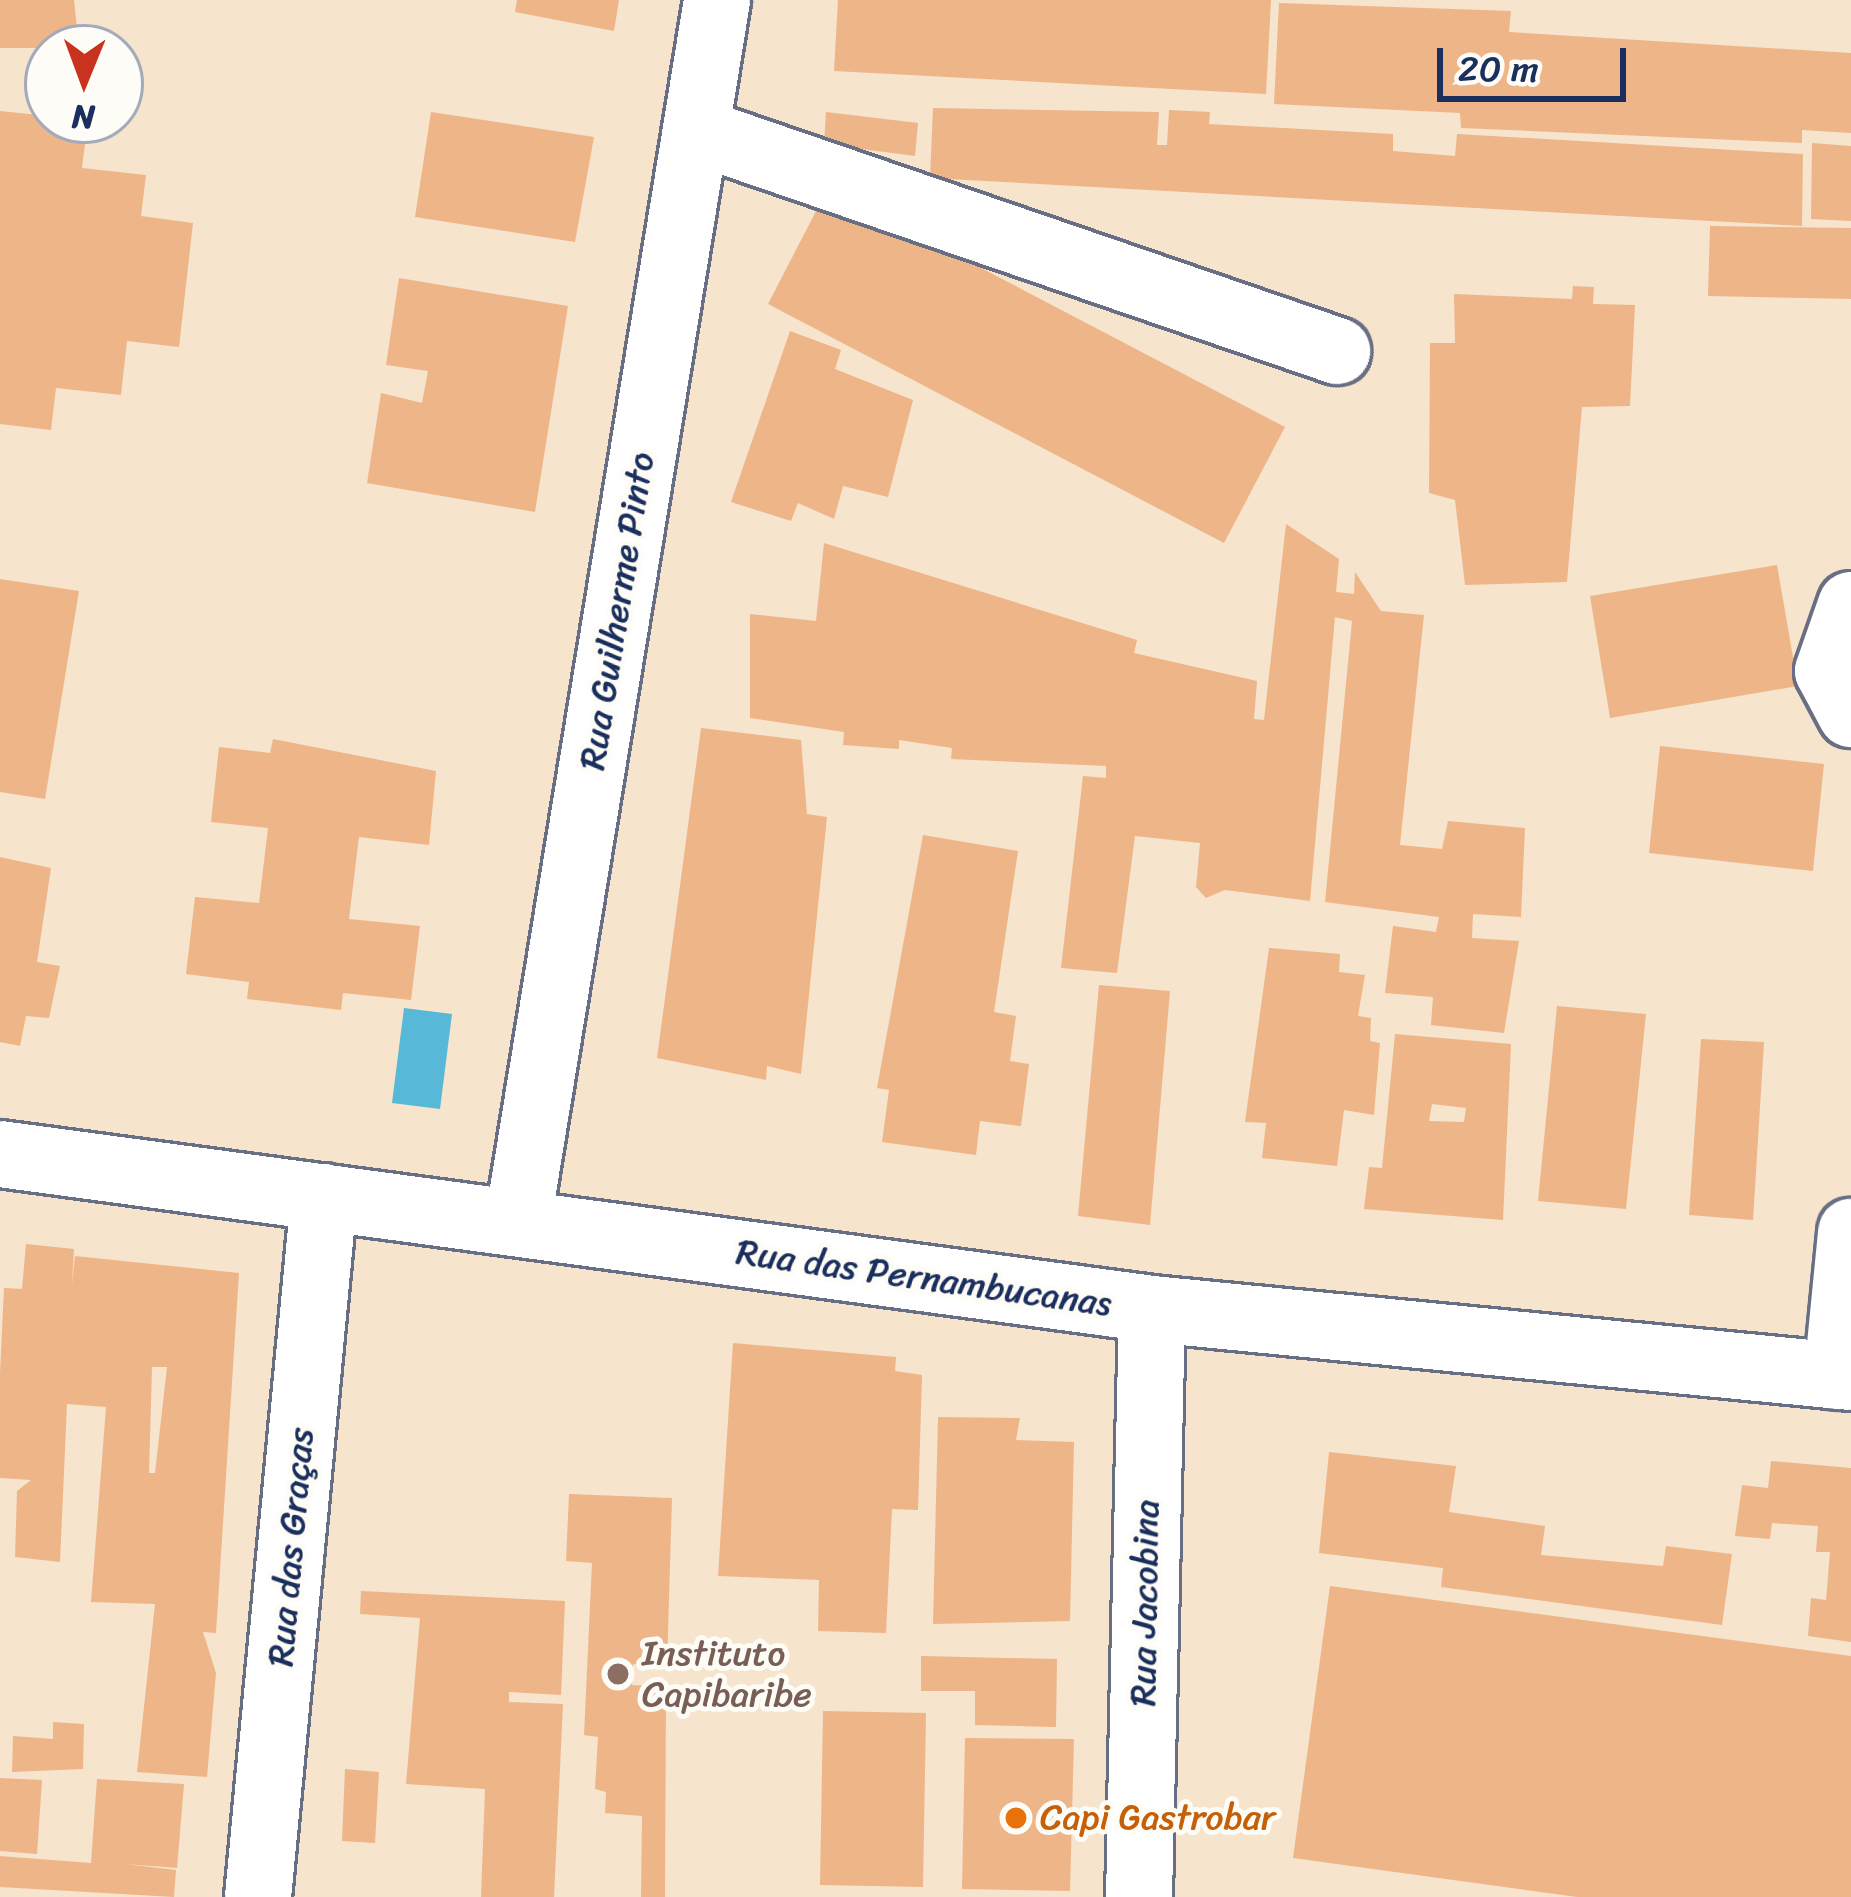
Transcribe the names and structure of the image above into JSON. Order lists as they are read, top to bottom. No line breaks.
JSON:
{"streets":{"street":["Rua Guilherme Pinto","Rua das Pernambucanas","Rua das Graças","Rua Jacobina"]},"crossings":[["Rua Guilherme Pinto","Rua das Pernambucanas"],["Rua das Pernambucanas","Rua das Graças"],["Rua das Pernambucanas","Rua Jacobina"]],"places":["Instituto Capibaribe","Capi Gastrobar"],"scale_bar":"20 m","north":"bottom"}
